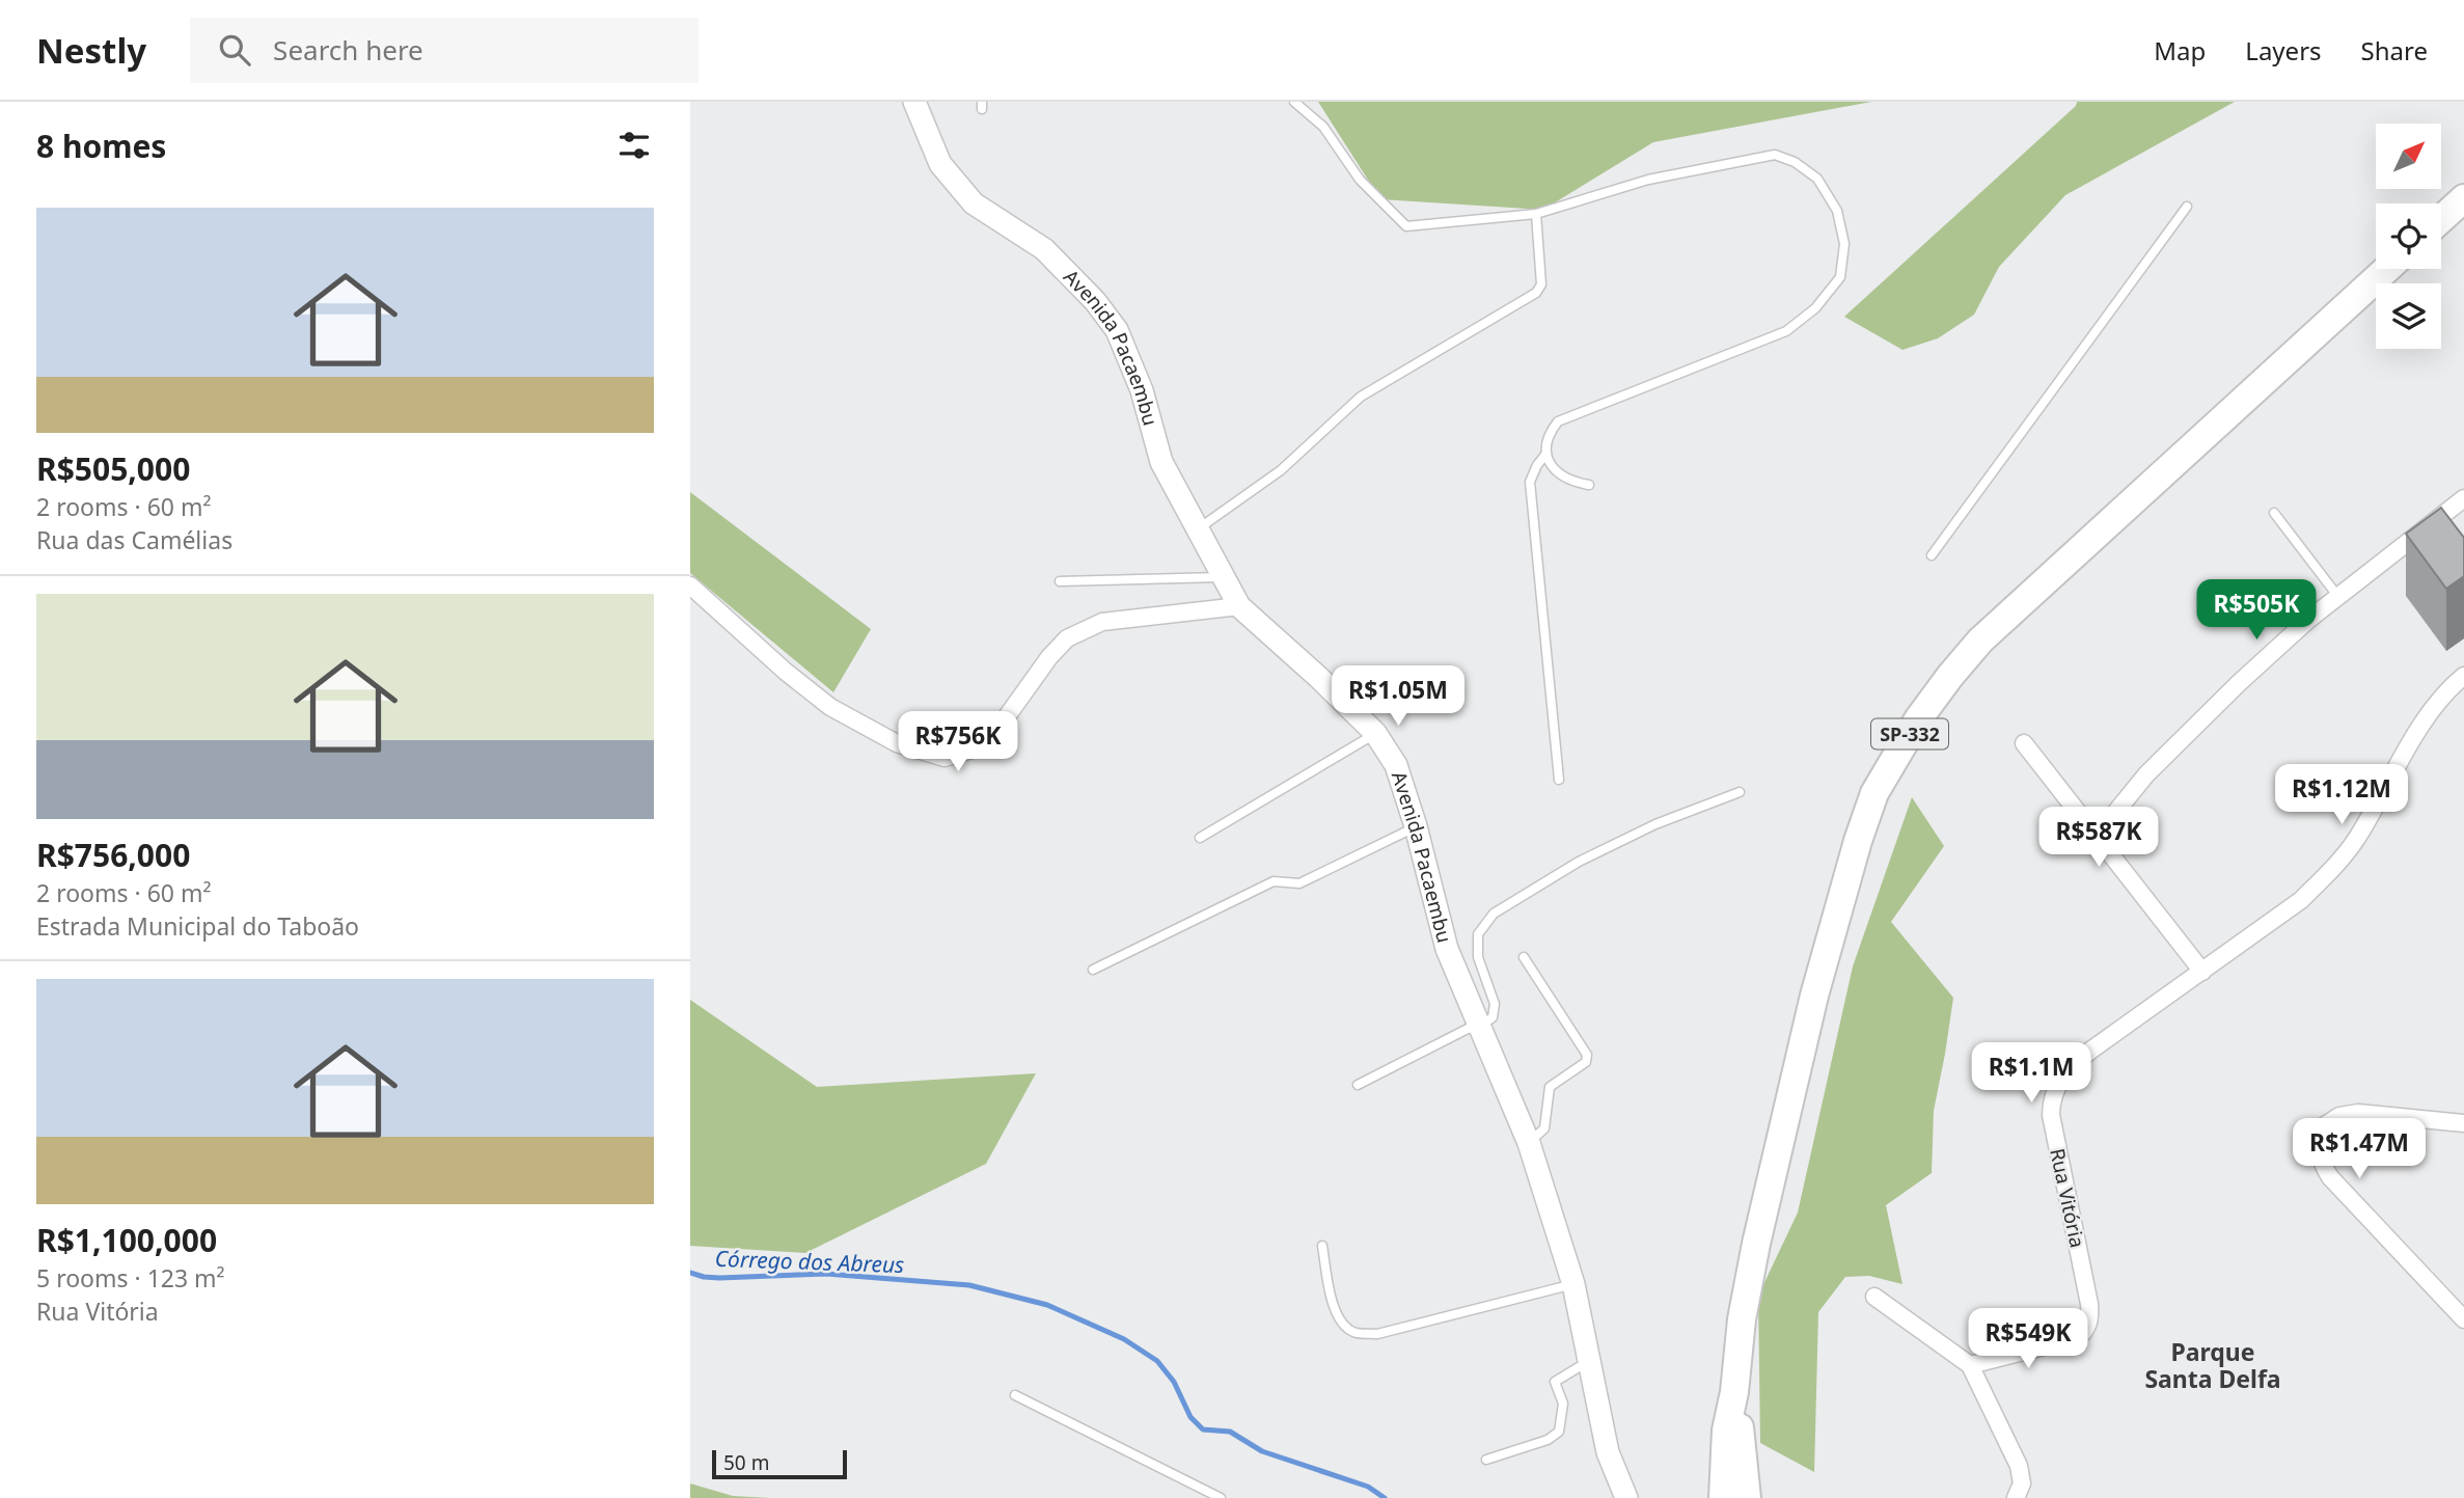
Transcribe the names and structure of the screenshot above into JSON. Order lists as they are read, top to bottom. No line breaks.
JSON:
{"streets":{"main road":["SP-332"],"street":["Avenida Pacaembu","Rua Vitória"]},"districts":["Parque Santa Delfa"],"water":["Córrego dos Abreus"],"scale_bar":"50 m","north":"top right","page":{"header":"Nestly","search":"Search here","nav":["Map","Layers","Share"],"heading":"8 homes","list":[{"name":"R$505,000","note":"2 rooms · 60 m² · Rua das Camélias"},{"name":"R$756,000","note":"2 rooms · 60 m² · Estrada Municipal do Taboão"},{"name":"R$1,100,000","note":"5 rooms · 123 m² · Rua Vitória"}],"price":["R$505K","R$1.05M","R$756K","R$1.12M","R$587K","R$1.1M","R$1.47M","R$549K"],"scale":"50 m"}}
